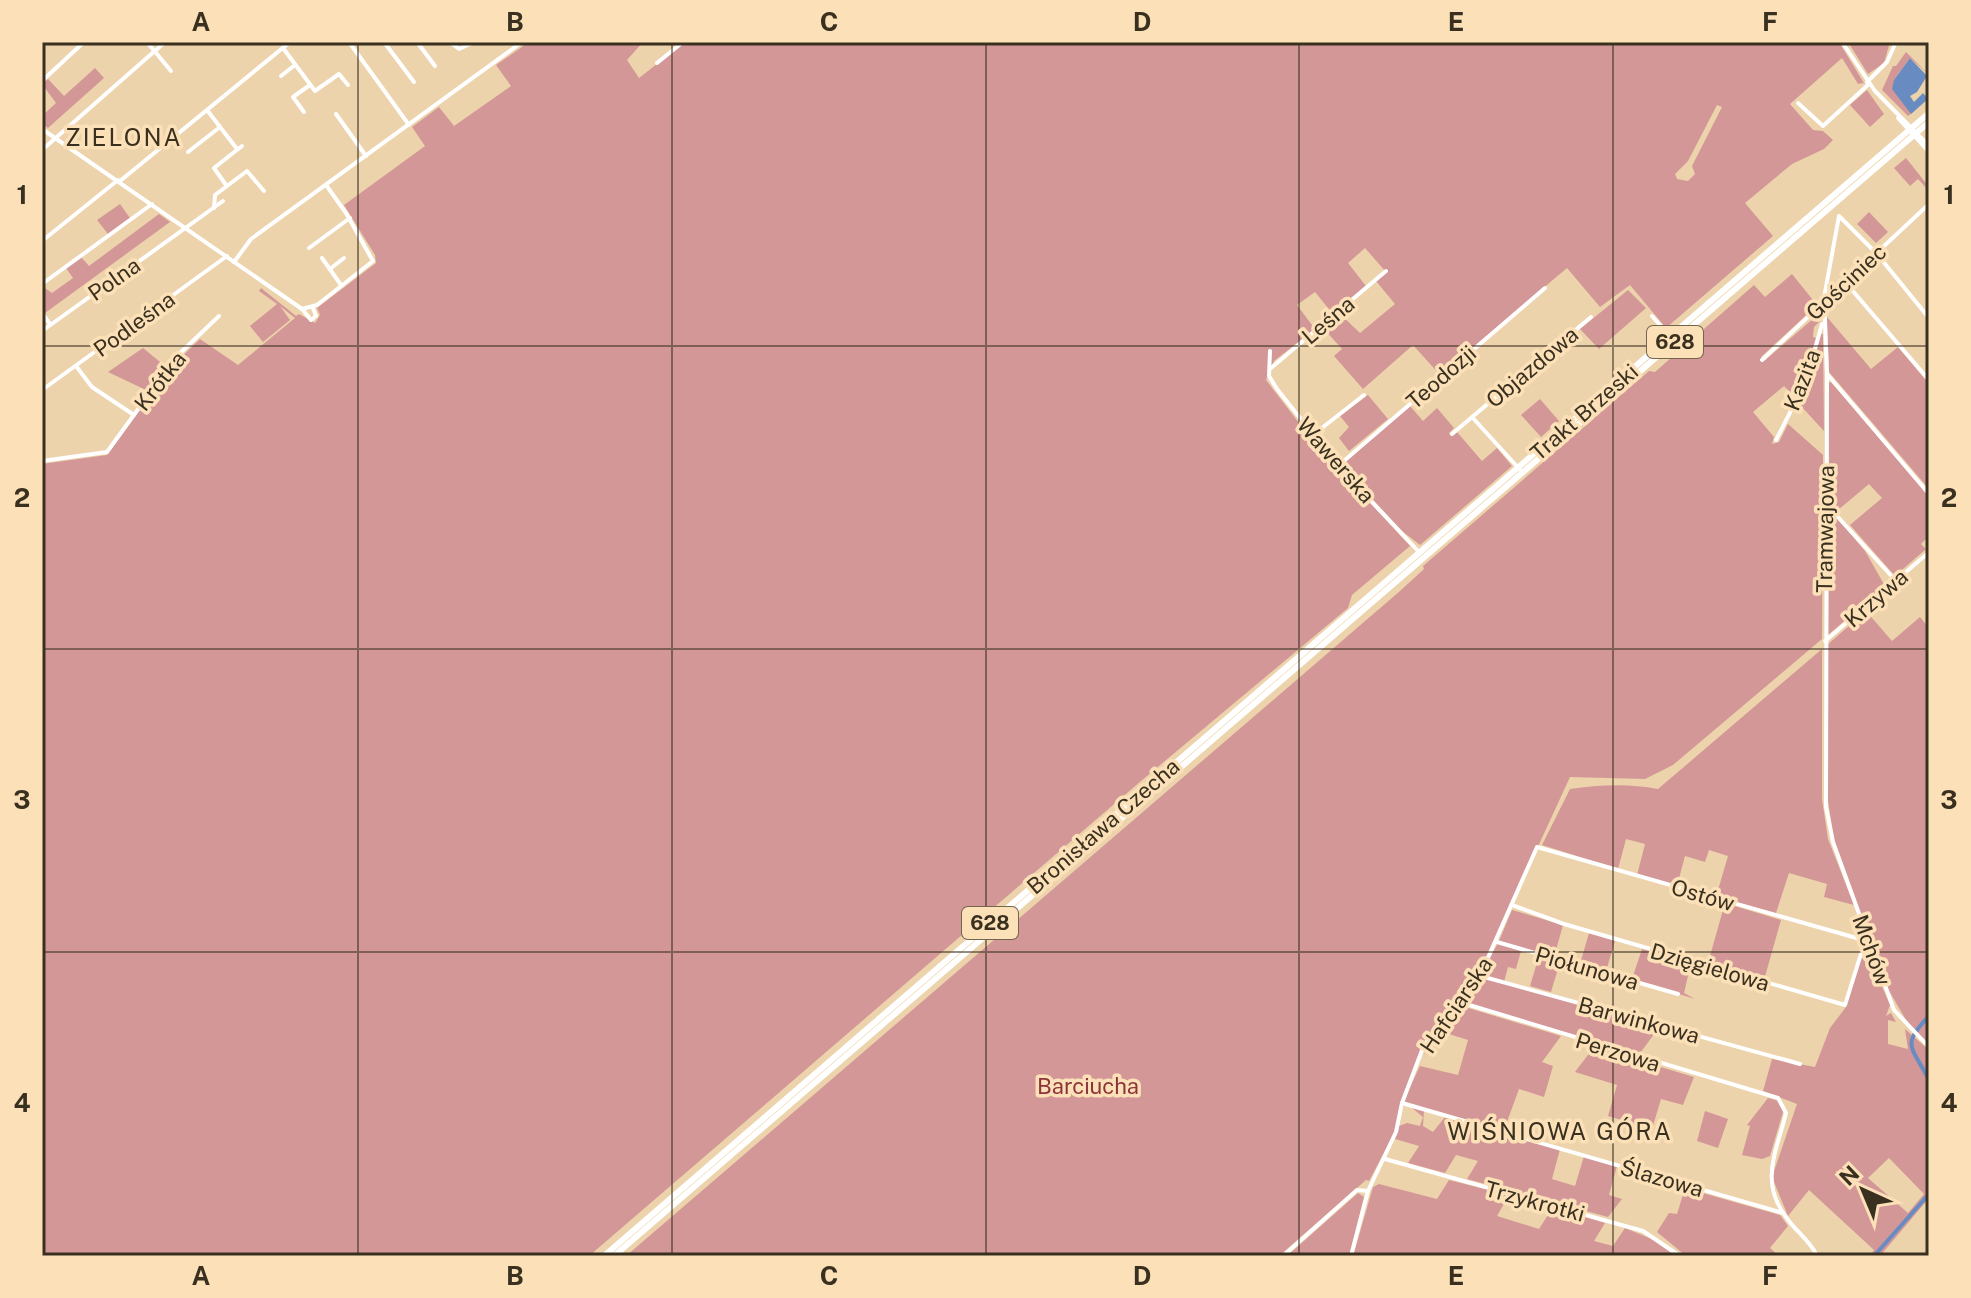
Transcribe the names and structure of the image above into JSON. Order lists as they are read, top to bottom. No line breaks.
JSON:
{"streets":{"main road":["628","Trakt Brzeski","Bronisława Czecha"],"street":["Polna","Gościniec","Leśna","Podleśna","Objazdowa","Teodozji","Kazita","Krótka","Wawerska","Tramwajowa","Krzywa","Ostów","Mchów","Dzięgielowa","Piołunowa","Hafciarska","Barwinkowa","Perzowa","Ślazowa","Trzykrotki"]},"crossings":[["Gościniec","Tramwajowa"],["Leśna","Wawerska"],["Objazdowa","Trakt Brzeski"],["Teodozji","Wawerska"],["Kazita","Tramwajowa"],["Trakt Brzeski","Wawerska"],["Trakt Brzeski","Bronisława Czecha"],["Wawerska","Bronisława Czecha"],["Tramwajowa","Krzywa"],["Tramwajowa","Mchów"],["Ostów","Mchów"],["Ostów","Dzięgielowa"],["Ostów","Hafciarska"],["Mchów","Dzięgielowa"],["Dzięgielowa","Hafciarska"],["Piołunowa","Hafciarska"],["Hafciarska","Barwinkowa"],["Hafciarska","Perzowa"],["Hafciarska","Ślazowa"],["Hafciarska","Trzykrotki"],["Perzowa","Ślazowa"]],"districts":["ZIELONA","WIŚNIOWA GÓRA"],"parks":["Barciucha"],"north":"top left","grid":{"columns":["A","B","C","D","E","F"],"rows":["1","2","3","4"]}}
